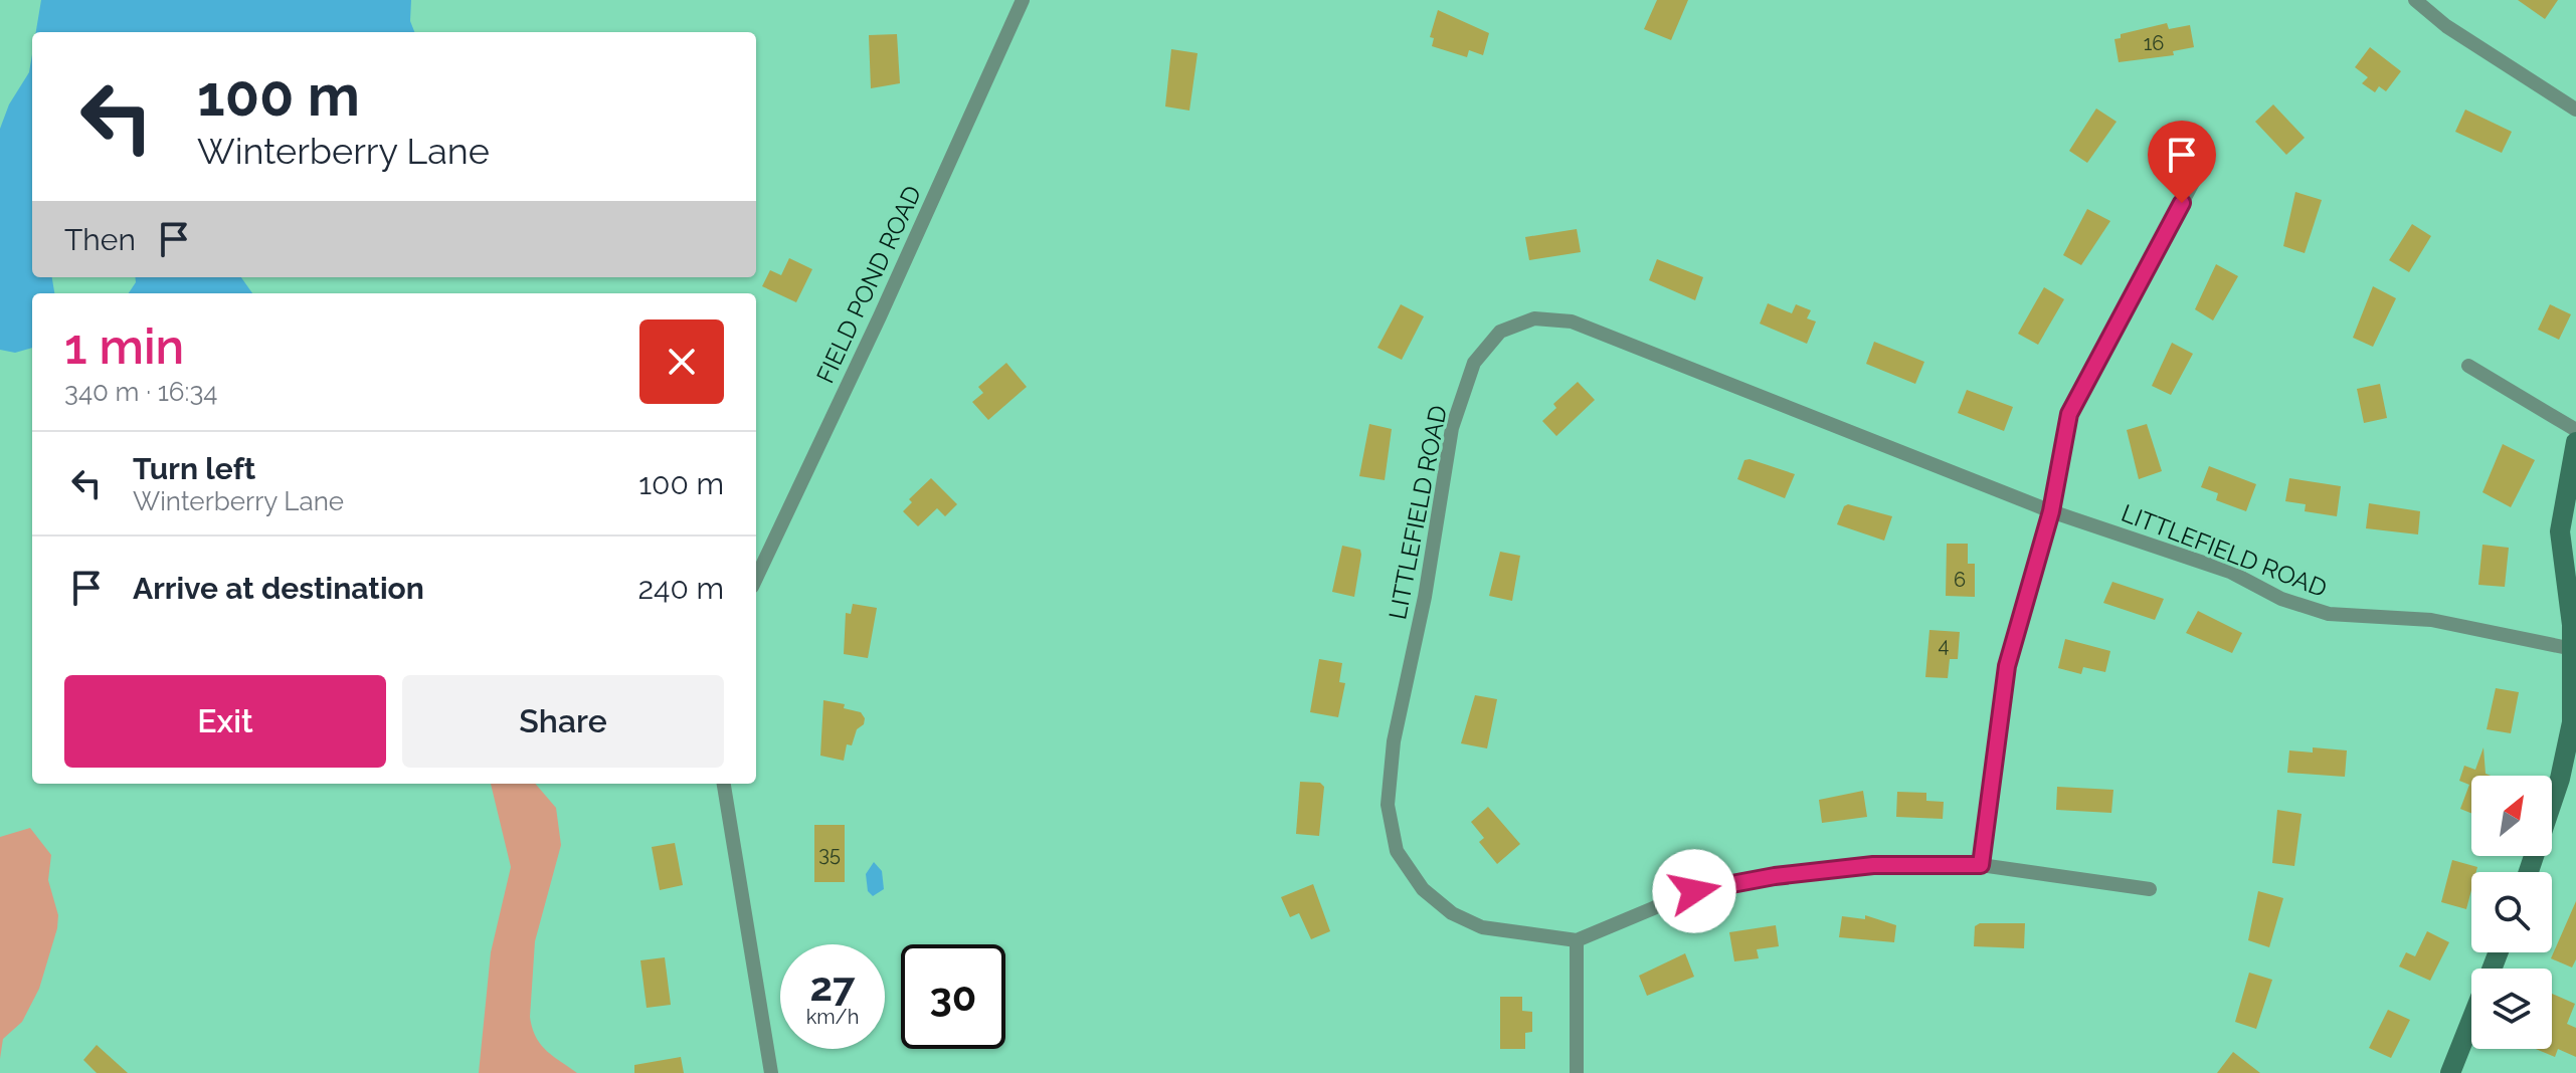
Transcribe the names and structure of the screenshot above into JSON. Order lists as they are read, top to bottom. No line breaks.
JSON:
{"streets":{"street":["FIELD POND ROAD","LITTLEFIELD ROAD"]},"house_numbers":["16","6","4","35"],"north":"top right","page":{"turn":["100 m","Winterberry Lane"],"then":"Then","heading":["1 min","340 m · 16:34"],"list":[{"name":"Turn left","note":"Winterberry Lane","value":"100 m"},{"name":"Arrive at destination","value":"240 m"}],"buttons":["Exit","Share"],"speed":"27 km/h","limit":"30"}}
